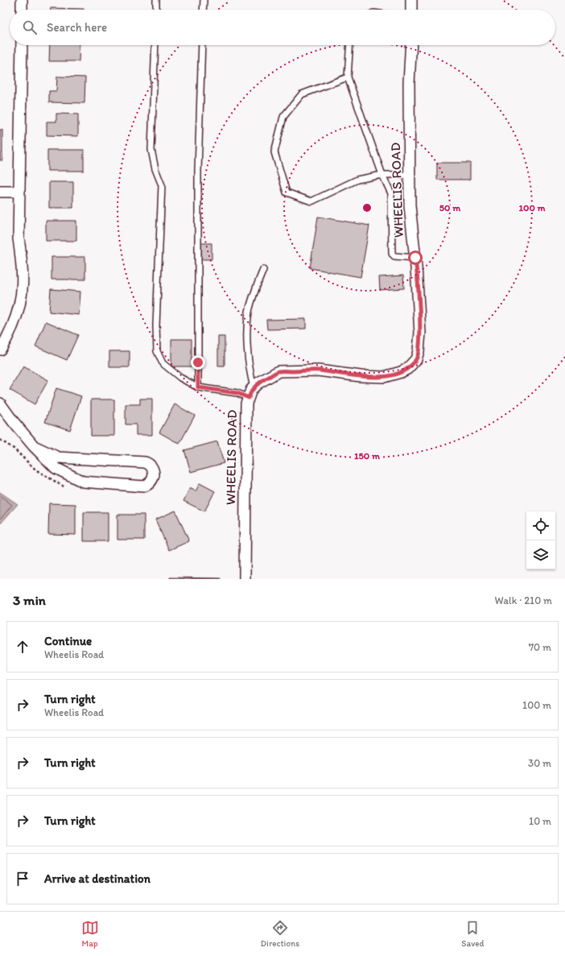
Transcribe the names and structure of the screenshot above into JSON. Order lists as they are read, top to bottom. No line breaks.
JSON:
{"streets":{"street":["WHEELIS ROAD"]},"page":{"search":"Search here","heading":["3 min","Walk · 210 m"],"list":[["Continue","Wheelis Road","70 m"],["Turn right","Wheelis Road","100 m"],["Turn right","30 m"],["Turn right","10 m"],"Arrive at destination"],"nav":["Map","Directions","Saved"]},"rings":["50 m","100 m","150 m"]}
